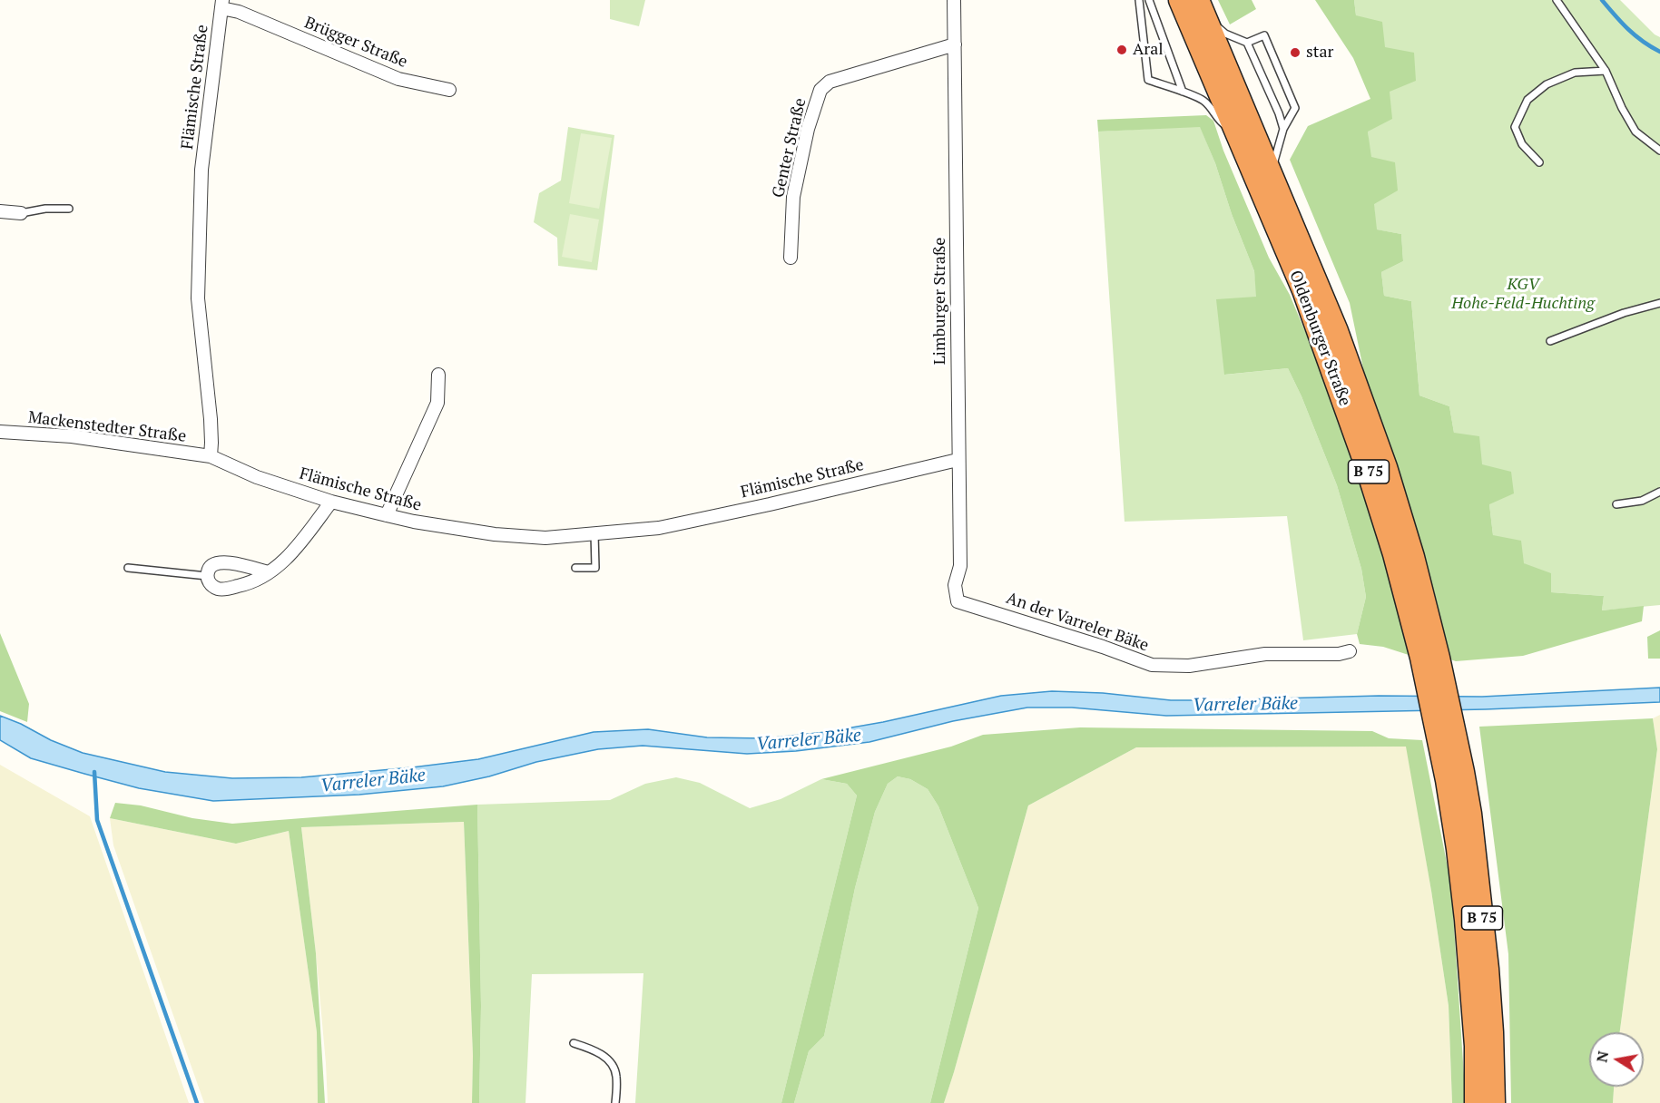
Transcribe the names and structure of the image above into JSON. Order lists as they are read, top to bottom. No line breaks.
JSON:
{"streets":{"highway":["Oldenburger Straße","B 75"],"street":["Brügger Straße","Flämische Straße","Genter Straße","Limburger Straße","Mackenstedter Straße","An der Varreler Bäke"]},"crossings":[["Brügger Straße","Flämische Straße"],["Flämische Straße","Limburger Straße"],["Flämische Straße","Mackenstedter Straße"],["Genter Straße","Limburger Straße"],["Limburger Straße","An der Varreler Bäke"],["Oldenburger Straße","B 75"]],"water":["Varreler Bäke"],"parks":["KGV Hohe-Feld-Huchting"],"places":["Aral","star"],"north":"left"}
